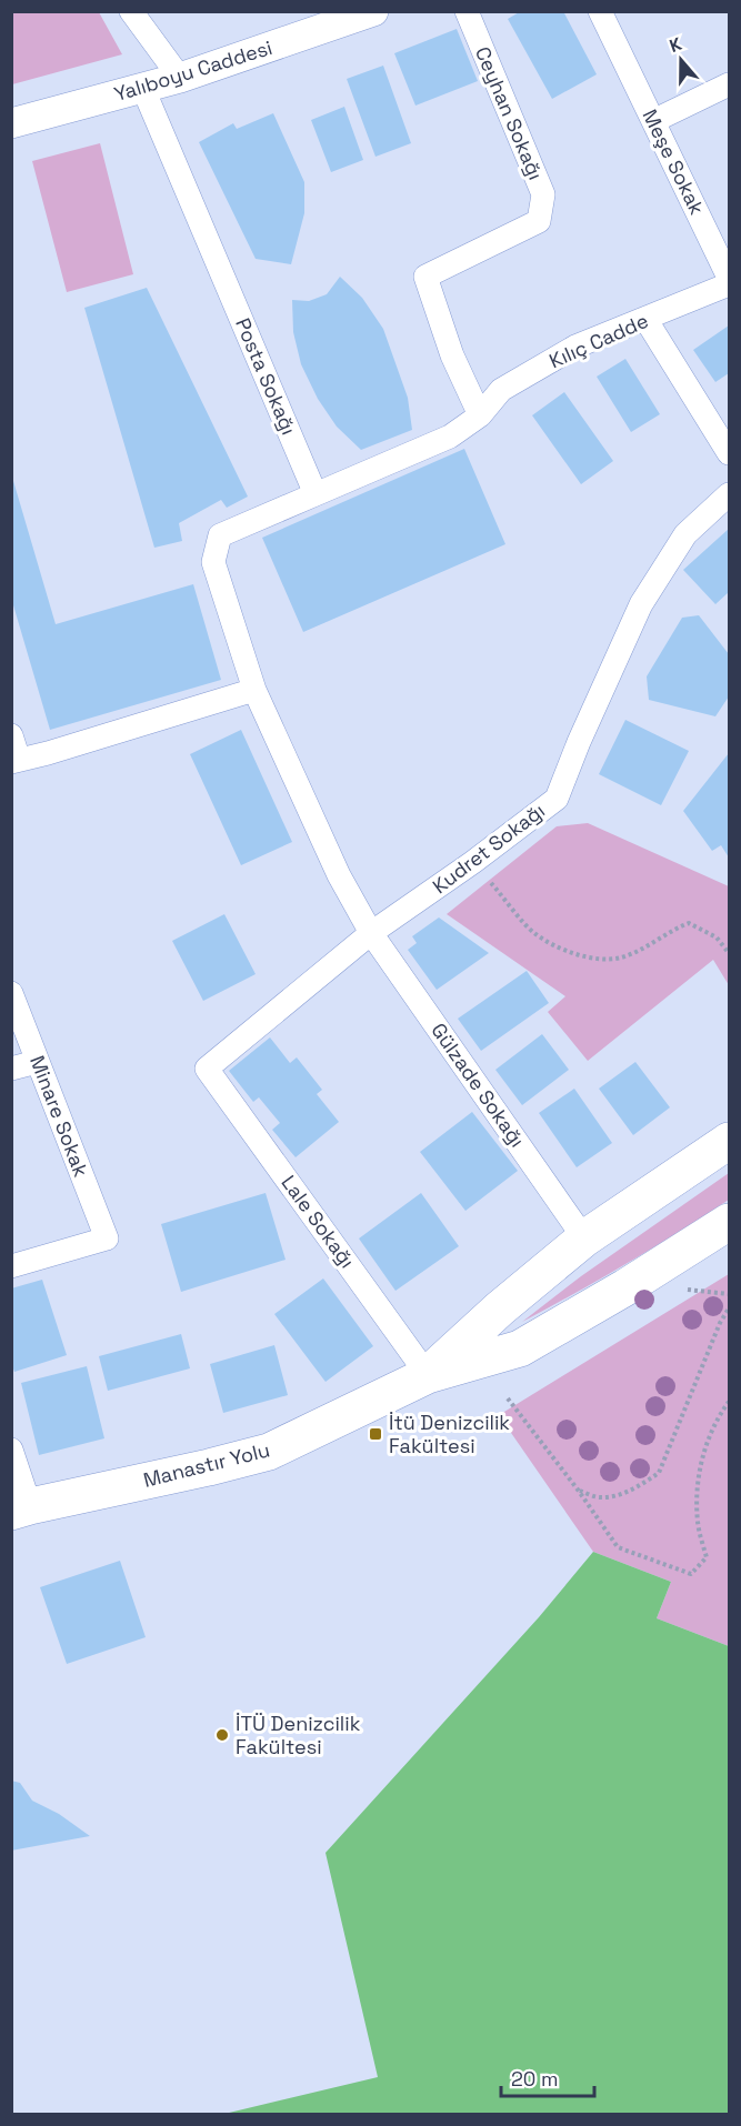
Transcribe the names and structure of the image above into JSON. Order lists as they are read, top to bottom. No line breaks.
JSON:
{"streets":{"main road":["Manastır Yolu"],"street":["Yalıboyu Caddesi","Ceyhan Sokağı","Meşe Sokak","Kılıç Cadde","Posta Sokağı","Kudret Sokağı","Gülzade Sokağı","Minare Sokak","Lale Sokağı"]},"crossings":[["Yalıboyu Caddesi","Posta Sokağı"],["Ceyhan Sokağı","Kılıç Cadde"],["Posta Sokağı","Gülzade Sokağı"],["Kudret Sokağı","Gülzade Sokağı"],["Kudret Sokağı","Lale Sokağı"],["Gülzade Sokağı","Manastır Yolu"],["Lale Sokağı","Manastır Yolu"]],"places":{"transit":["İtü Denizcilik Fakültesi"],"other":["İTÜ Denizcilik Fakültesi"]},"scale_bar":"20 m","north":"top"}
